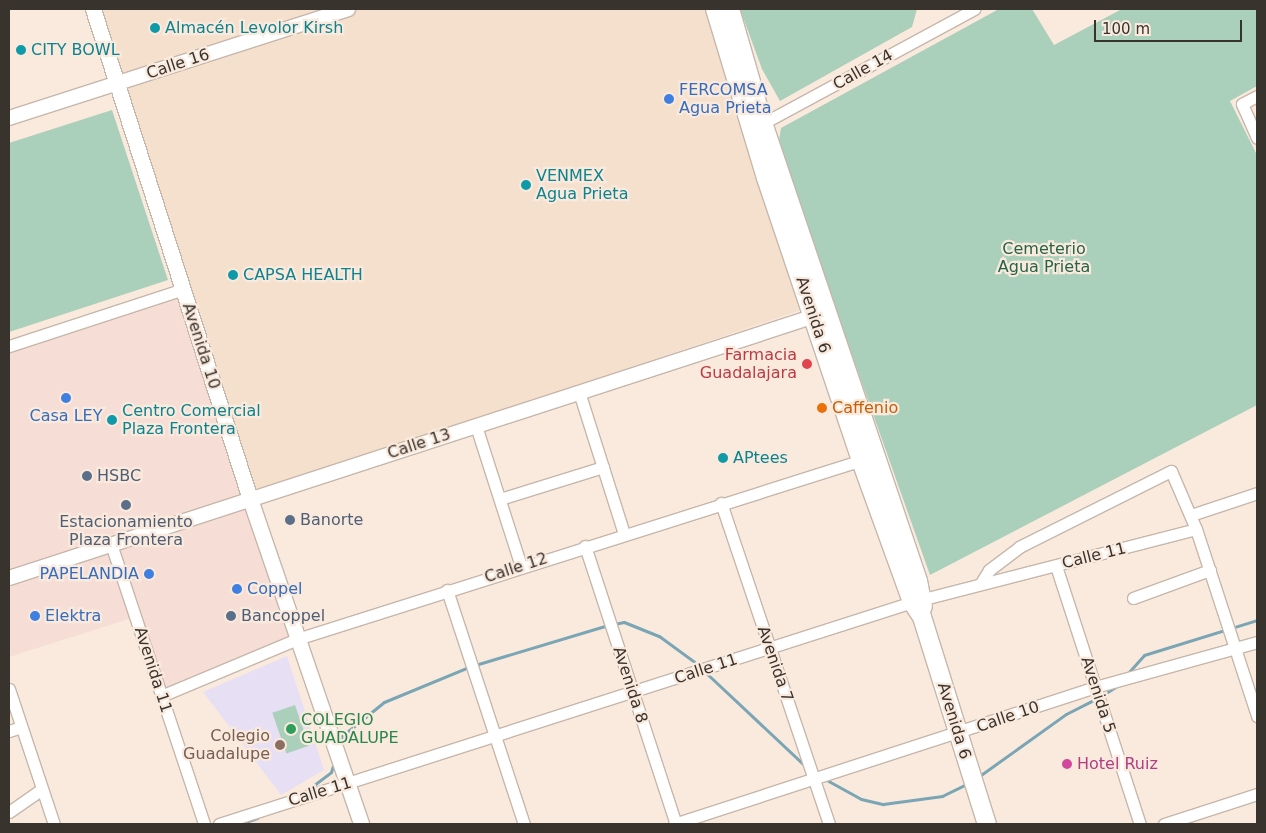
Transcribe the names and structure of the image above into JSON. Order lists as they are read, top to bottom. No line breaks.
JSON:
{"streets":{"main road":["Avenida 6","Avenida 10"],"street":["Calle 16","Calle 14","Calle 13","Calle 11","Calle 12","Avenida 7","Avenida 11","Avenida 8","Avenida 5","Calle 10"]},"crossings":[["Calle 16","Avenida 10"],["Calle 14","Avenida 6"],["Avenida 6","Calle 13"],["Avenida 6","Calle 11"],["Avenida 6","Calle 12"],["Avenida 6","Calle 10"],["Avenida 10","Calle 13"],["Avenida 10","Calle 11"],["Avenida 10","Calle 12"],["Calle 13","Avenida 11"],["Calle 11","Avenida 7"],["Calle 11","Avenida 8"],["Calle 11","Avenida 5"],["Calle 12","Avenida 7"],["Calle 12","Avenida 11"],["Calle 12","Avenida 8"],["Avenida 7","Calle 10"],["Avenida 8","Calle 10"],["Avenida 5","Calle 10"]],"parks":["Cemeterio Agua Prieta"],"places":["Almacén Levolor Kirsh","CITY BOWL","FERCOMSA Agua Prieta","VENMEX Agua Prieta","CAPSA HEALTH","Farmacia Guadalajara","Casa LEY","Caffenio","Centro Comercial Plaza Frontera","APtees","HSBC","Estacionamiento Plaza Frontera","Banorte","PAPELANDIA","Coppel","Elektra","Bancoppel","COLEGIO GUADALUPE","Colegio Guadalupe","Hotel Ruiz"],"scale_bar":"100 m"}
